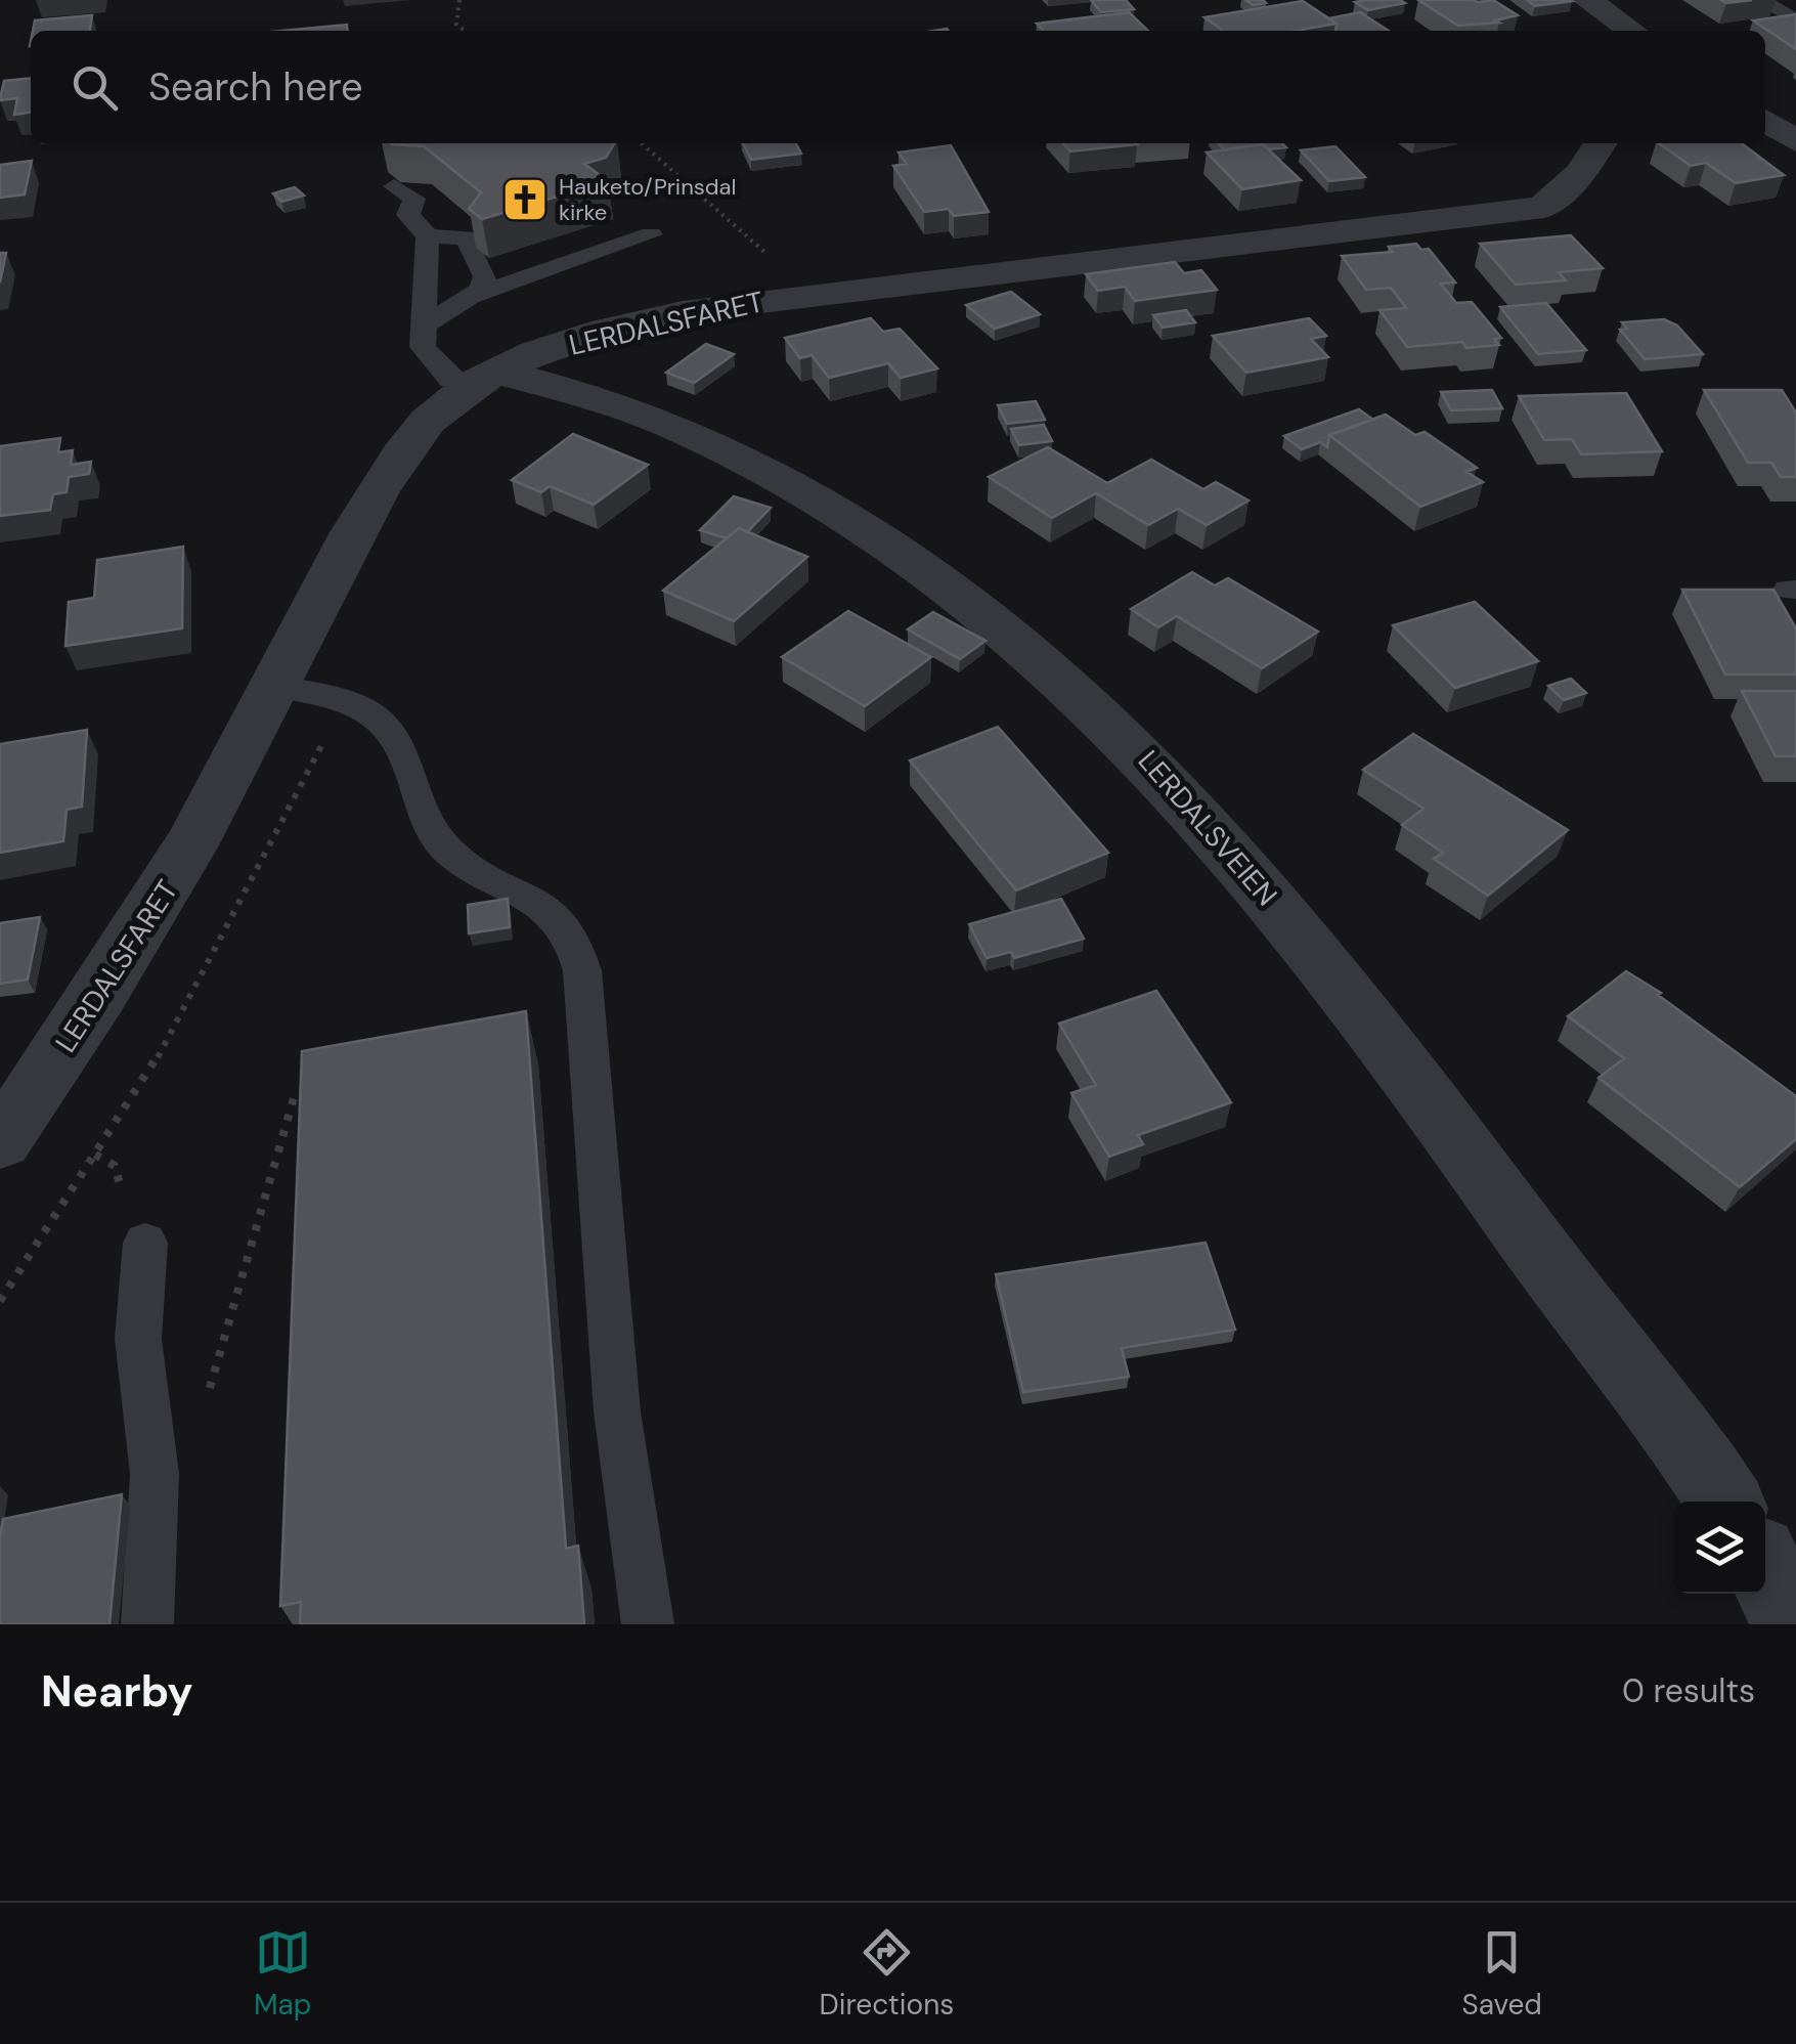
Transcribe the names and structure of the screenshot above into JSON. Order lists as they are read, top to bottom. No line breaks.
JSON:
{"streets":{"street":["LERDALSFARET","LERDALSVEIEN"]},"crossings":[["LERDALSFARET","LERDALSVEIEN"]],"places":{"church":["Hauketo/Prinsdal kirke"]},"page":{"search":"Search here","heading":["Nearby","0 results"],"nav":["Map","Directions","Saved"]}}
